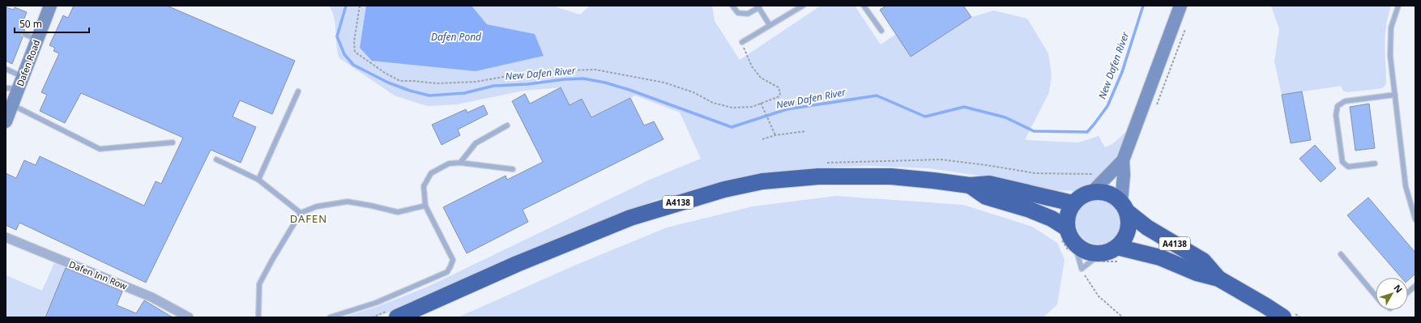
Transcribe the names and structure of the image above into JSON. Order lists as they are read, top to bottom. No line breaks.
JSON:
{"streets":{"highway":["A4138"],"main road":["Dafen Road"],"street":["Dafen Inn Row"]},"districts":["DAFEN"],"water":["Dafen Pond","New Dafen River"],"scale_bar":"50 m","north":"top right"}
